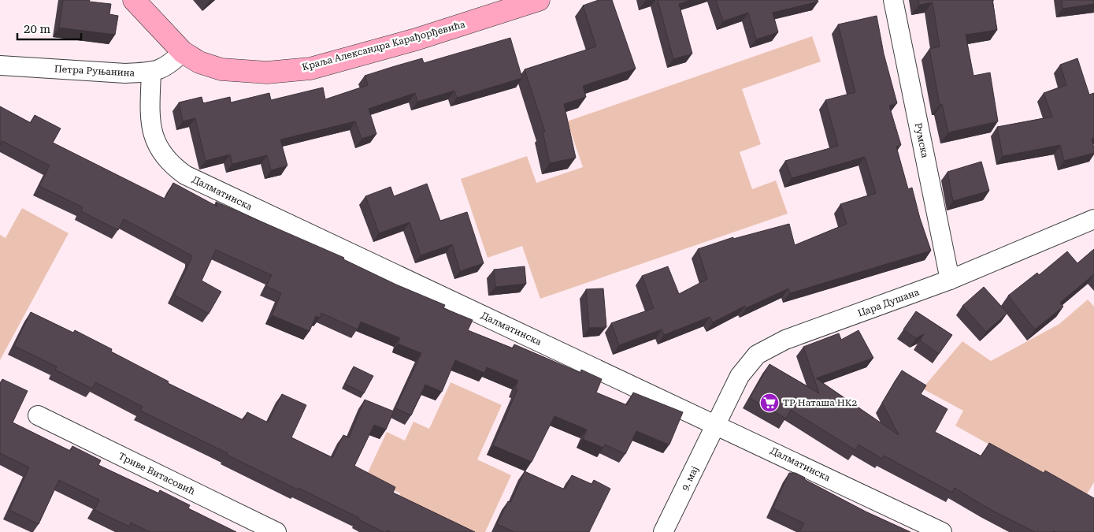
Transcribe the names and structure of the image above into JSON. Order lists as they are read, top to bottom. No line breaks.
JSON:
{"streets":{"street":["Краља Александра Карађорђевића","Петра Руњанина","Румска","Далматинска","Цара Душана","Триве Витасовић","9. мај"]},"crossings":[["Краља Александра Карађорђевића","Петра Руњанина"],["Петра Руњанина","Далматинска"],["Румска","Цара Душана"],["Далматинска","Цара Душана"],["Далматинска","9. мај"],["Цара Душана","9. мај"]],"places":{"supermarket":["ТР Наташа НК2"]},"scale_bar":"20 m"}
